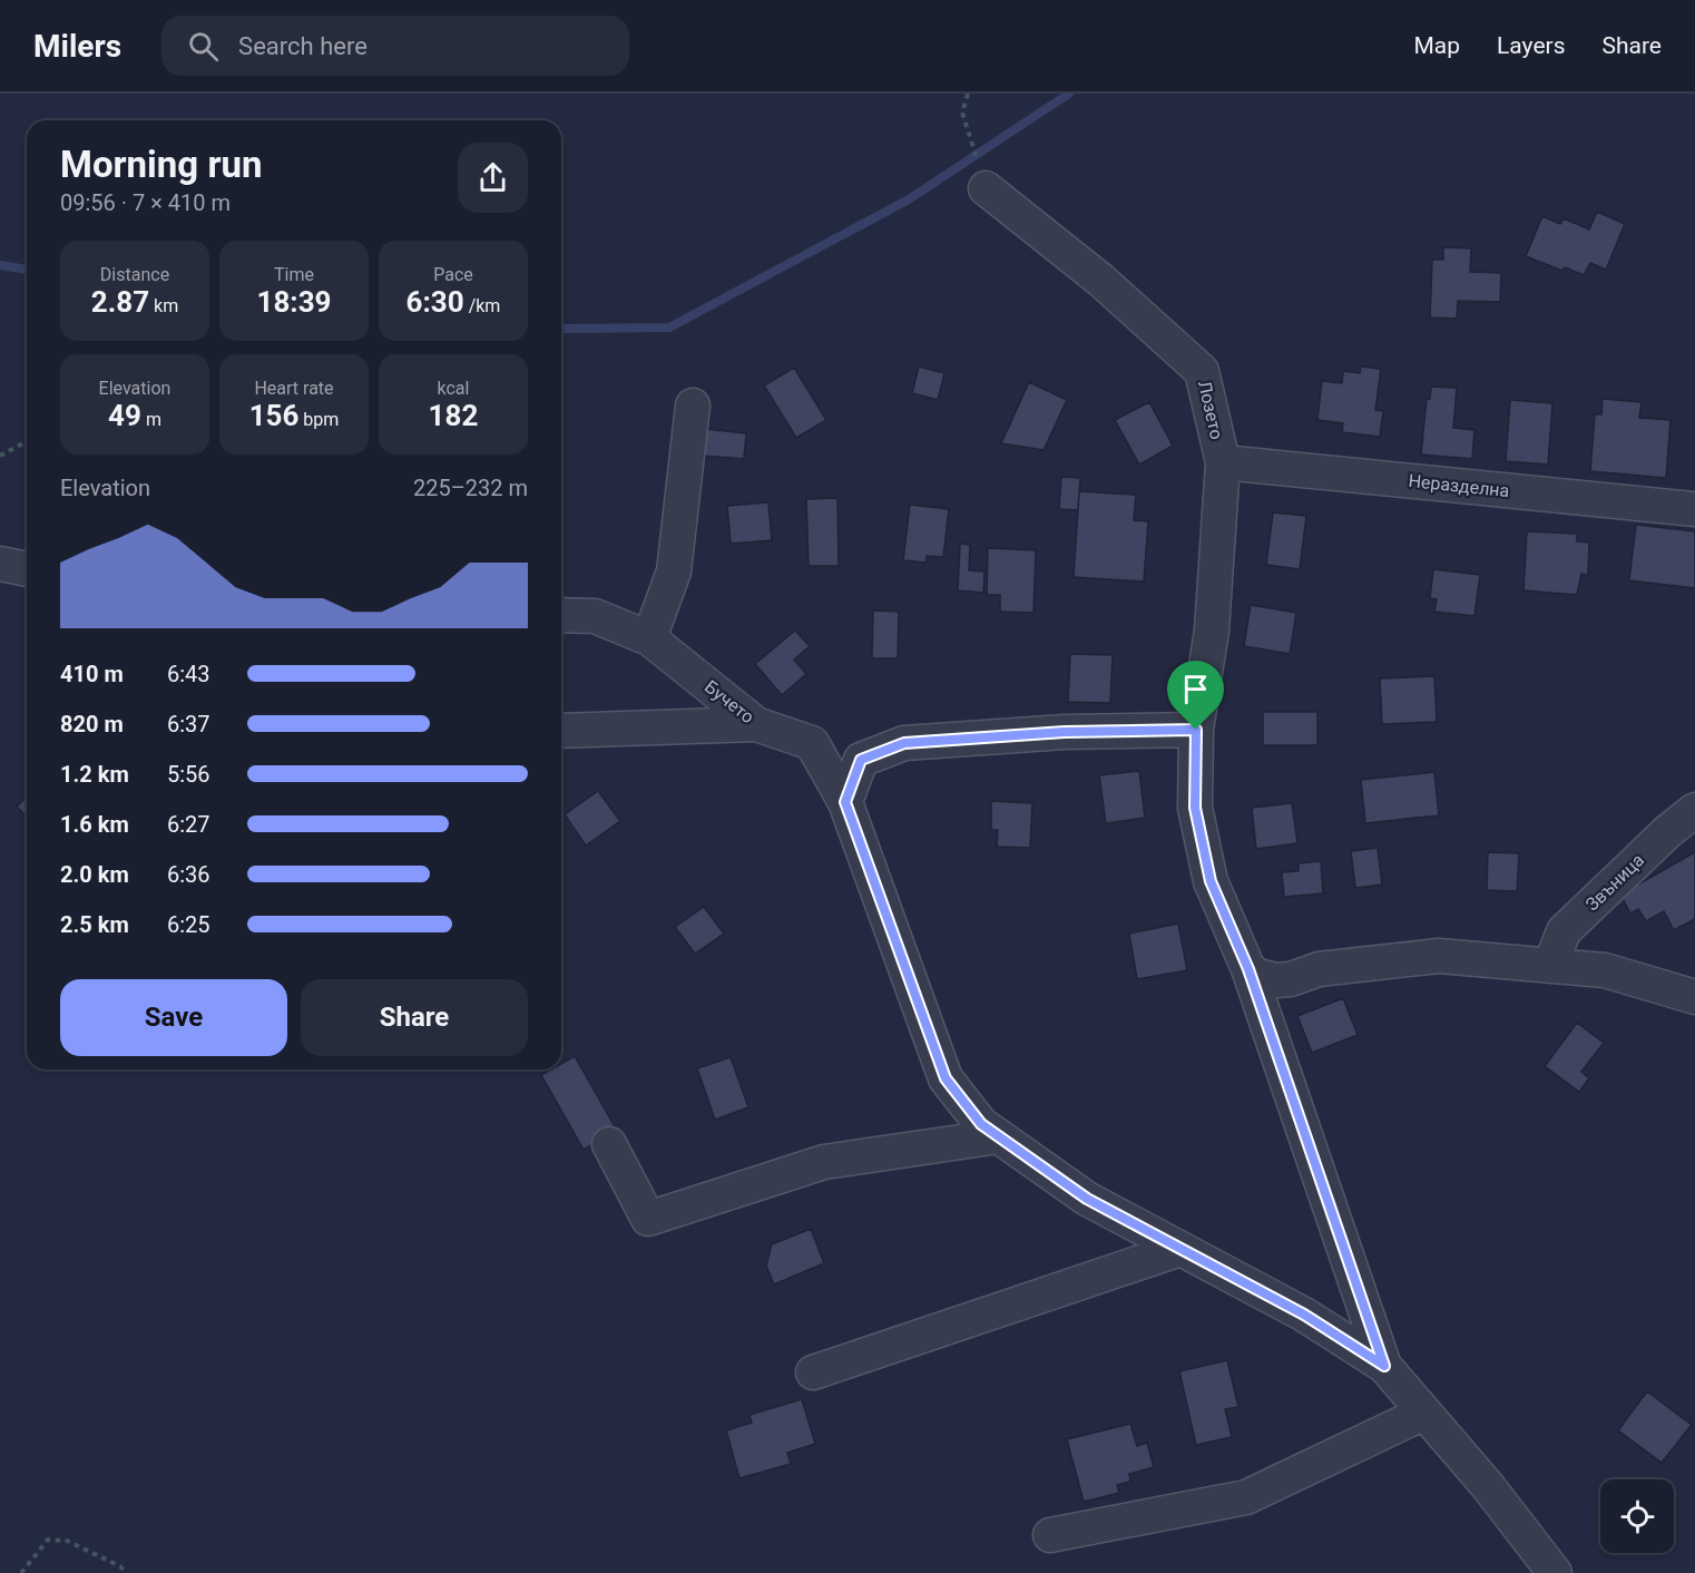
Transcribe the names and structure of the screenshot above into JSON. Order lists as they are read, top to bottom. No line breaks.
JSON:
{"streets":{"street":["Лозето","Неразделна","Бучето","Звъница"]},"crossings":[["Лозето","Неразделна"],["Лозето","Бучето"]],"page":{"header":"Milers","search":"Search here","nav":["Map","Layers","Share"],"heading":["Morning run","09:56 · 7 × 410 m"],"stats":[["Distance","2.87 km"],["Time","18:39"],["Pace","6:30 /km"],["Elevation","49 m"],["Heart rate","156 bpm"],["kcal","182"]],"chart":["Elevation","225–232 m"],"list":[{"name":"410 m","note":"6:43"},{"name":"820 m","note":"6:37"},{"name":"1.2 km","note":"5:56"},{"name":"1.6 km","note":"6:27"},{"name":"2.0 km","note":"6:36"},{"name":"2.5 km","note":"6:25"}],"buttons":["Save","Share"]}}
